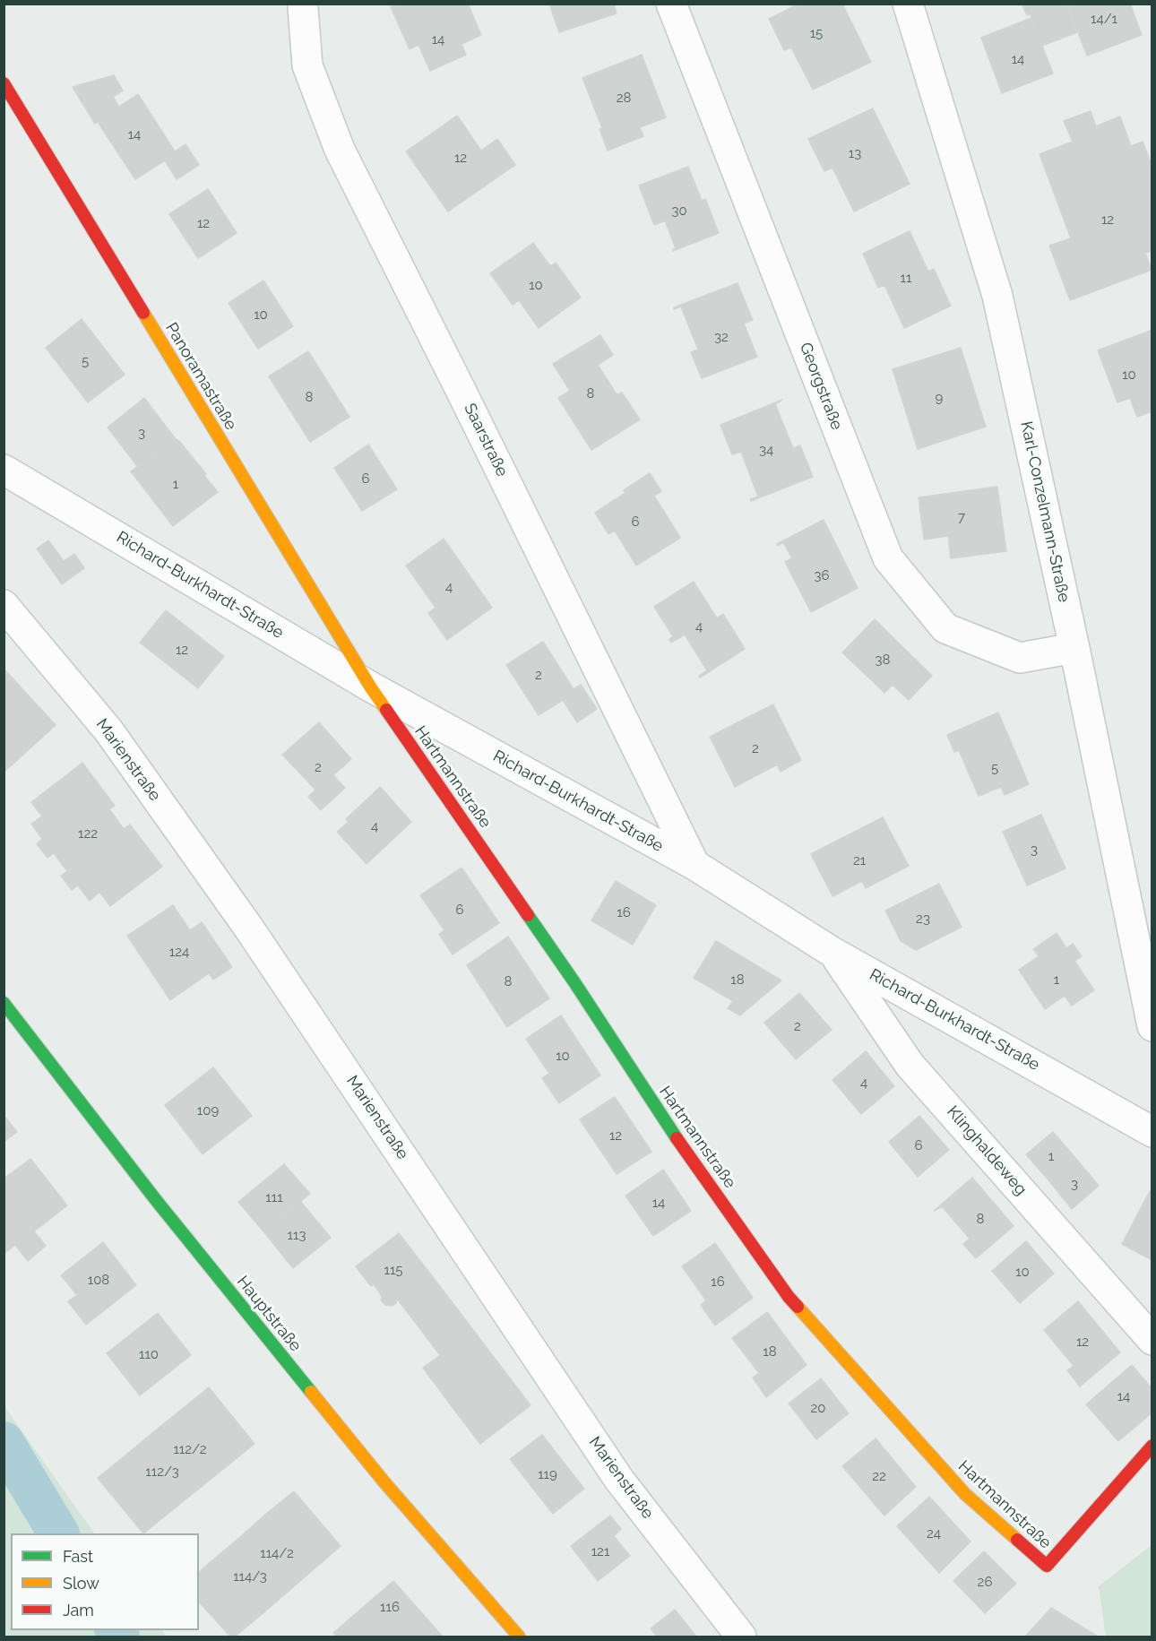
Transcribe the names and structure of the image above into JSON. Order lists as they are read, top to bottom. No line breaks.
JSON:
{"streets":{"street":["Panoramastraße","Georgstraße","Saarstraße","Karl-Conzelmann-Straße","Richard-Burkhardt-Straße","Marienstraße","Hartmannstraße","Klinghaldeweg","Hauptstraße"]},"crossings":[["Panoramastraße","Richard-Burkhardt-Straße"],["Panoramastraße","Hartmannstraße"],["Georgstraße","Karl-Conzelmann-Straße"],["Saarstraße","Richard-Burkhardt-Straße"],["Richard-Burkhardt-Straße","Hartmannstraße"],["Richard-Burkhardt-Straße","Klinghaldeweg"]],"house_numbers":["14/1","15","14","14","28","14","13","12","30","12","12","11","10","10","32","5","10","8","8","9","3","34","6","1","7","6","36","4","4","12","38","2","2","2","5","4","122","3","21","6","16","23","124","18","1","8","2","10","4","109","12","6","1","3","111","14","8","113","115","10","108","16","12","18","110","14","20","112/2","112/3","119","22","24","121","114/2","114/3","26","116"],"legend":["Fast","Slow","Jam"]}
